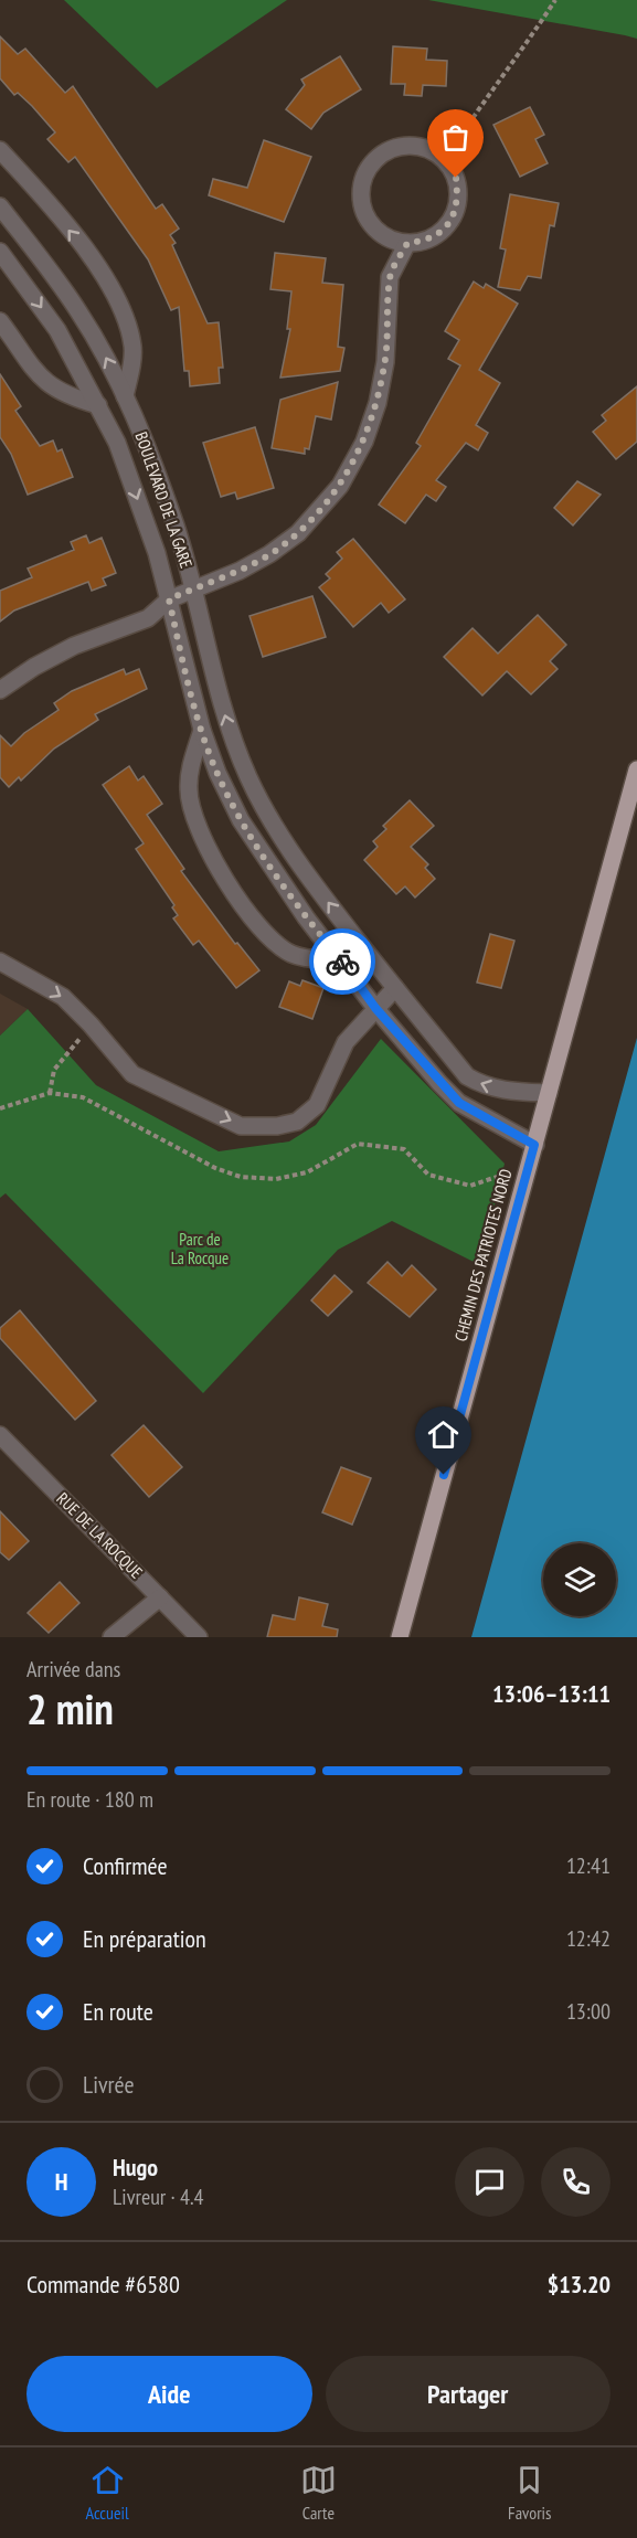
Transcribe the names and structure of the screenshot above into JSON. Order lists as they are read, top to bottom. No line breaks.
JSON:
{"streets":{"main road":["CHEMIN DES PATRIOTES NORD"],"street":["BOULEVARD DE LA GARE","RUE DE LA ROCQUE"]},"crossings":[["BOULEVARD DE LA GARE","CHEMIN DES PATRIOTES NORD"]],"parks":["Parc de La Rocque"],"page":{"heading":["2 min","Arrivée dans","13:06–13:11"],"panel":["Hugo","Livreur · 4.4","Commande #6580","$13.20"],"bar":"En route · 180 m","list":[["Confirmée","12:41"],["En préparation","12:42"],["En route","13:00"],"Livrée"],"round":"H","buttons":["Aide","Partager"],"tabs":["Accueil","Carte","Favoris"]}}
